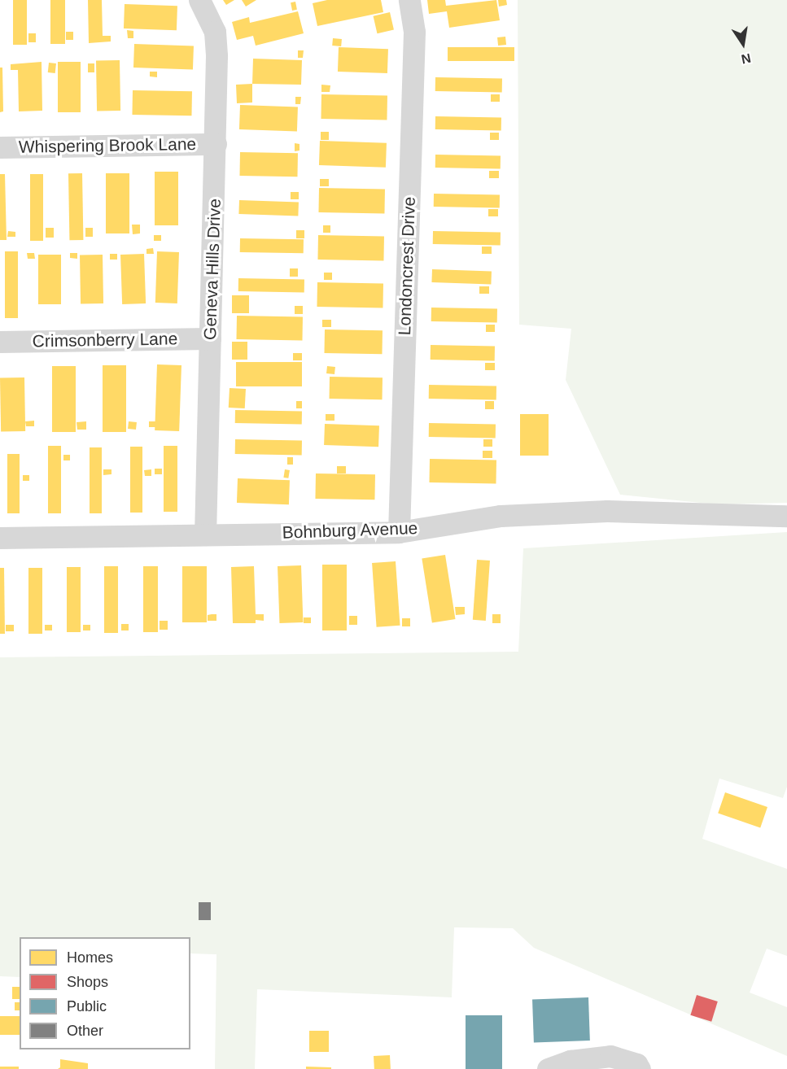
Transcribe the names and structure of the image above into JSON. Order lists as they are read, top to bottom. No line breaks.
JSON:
{"streets":{"street":["Whispering Brook Lane","Londoncrest Drive","Geneva Hills Drive","Crimsonberry Lane","Bohnburg Avenue"]},"crossings":[["Whispering Brook Lane","Geneva Hills Drive"],["Londoncrest Drive","Bohnburg Avenue"],["Geneva Hills Drive","Crimsonberry Lane"],["Geneva Hills Drive","Bohnburg Avenue"]],"legend":["Homes","Shops","Public","Other"],"north":"bottom"}
